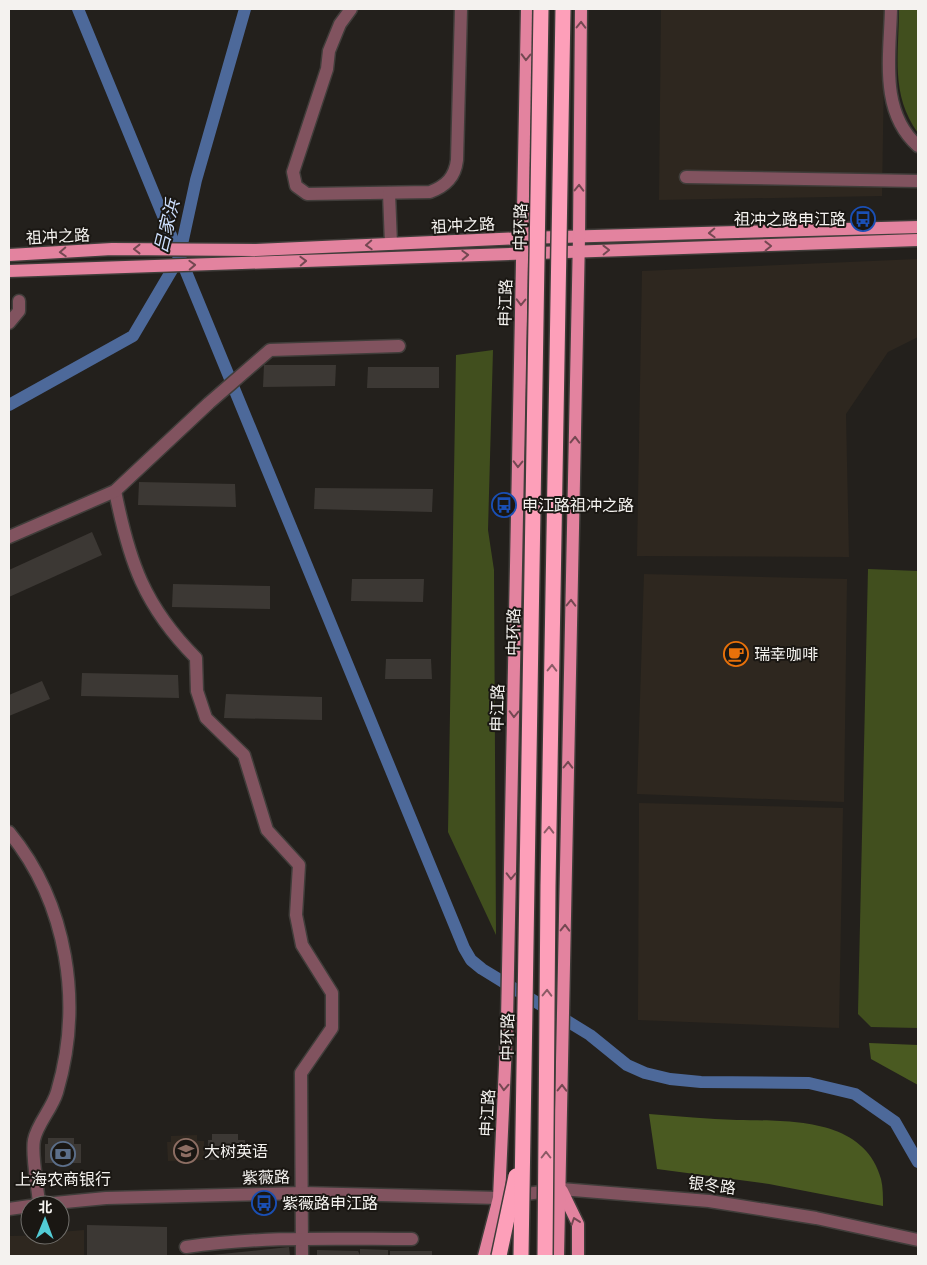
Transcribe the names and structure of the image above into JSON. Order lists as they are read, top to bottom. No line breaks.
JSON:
{"streets":{"highway":["中环路"],"main road":["祖冲之路","申江路"],"street":["紫薇路","银冬路"]},"crossings":[["祖冲之路","申江路"],["申江路","紫薇路"],["申江路","银冬路"],["紫薇路","银冬路"]],"water":["吕家浜"],"places":{"bus stop":["祖冲之路申江路","申江路祖冲之路","紫薇路申江路"],"cafe":["瑞幸咖啡"],"school or university":["大树英语"],"bank":["上海农商银行"]},"north":"top"}
